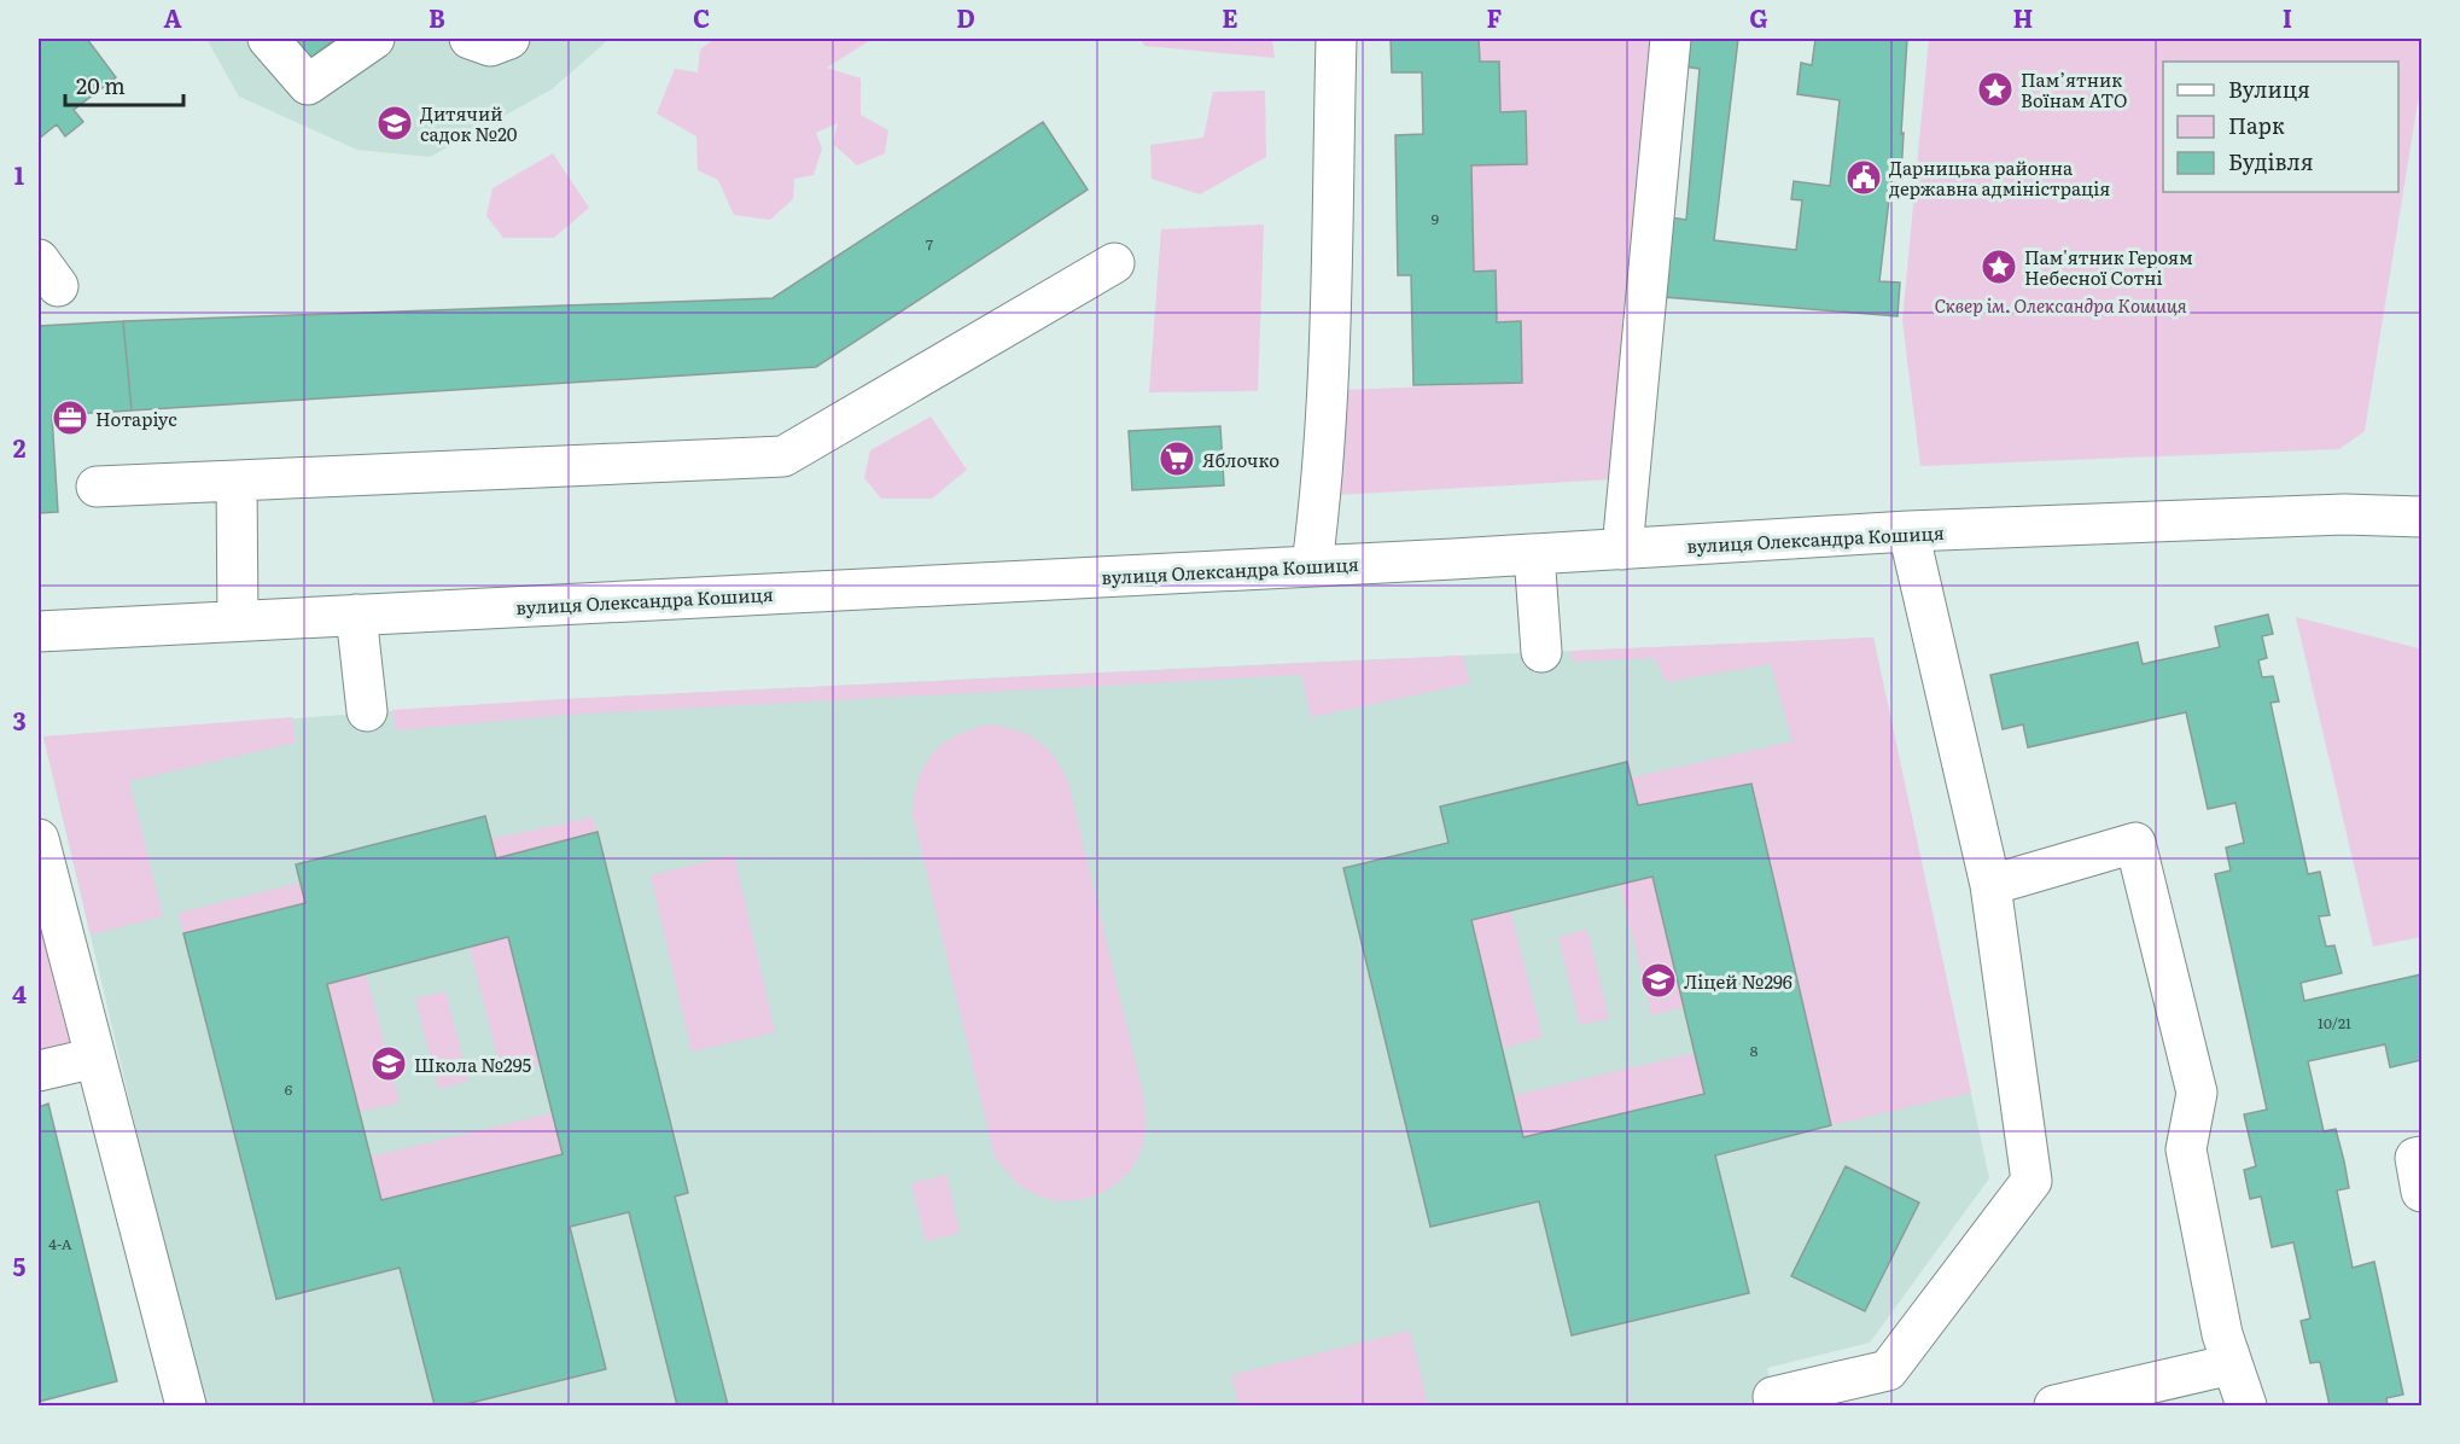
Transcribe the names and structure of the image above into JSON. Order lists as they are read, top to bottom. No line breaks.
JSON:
{"streets":{"street":["вулиця Олександра Кошиця"]},"parks":["Сквер ім. Олександра Кошиця"],"places":{"place":["Пам’ятник Воїнам АТО","Пам'ятник Героям Небесної Сотні"],"school or university":["Дитячий садок №20","Ліцей №296","Школа №295"],"public building":["Дарницька районна державна адміністрація"],"office":["Нотаріус"],"supermarket":["Яблочко"]},"house_numbers":["9","7","10/21","8","6","4-А"],"legend":["Вулиця","Парк","Будівля"],"scale_bar":"20 m","grid":{"columns":["A","B","C","D","E","F","G","H","I"],"rows":["1","2","3","4","5"]}}
